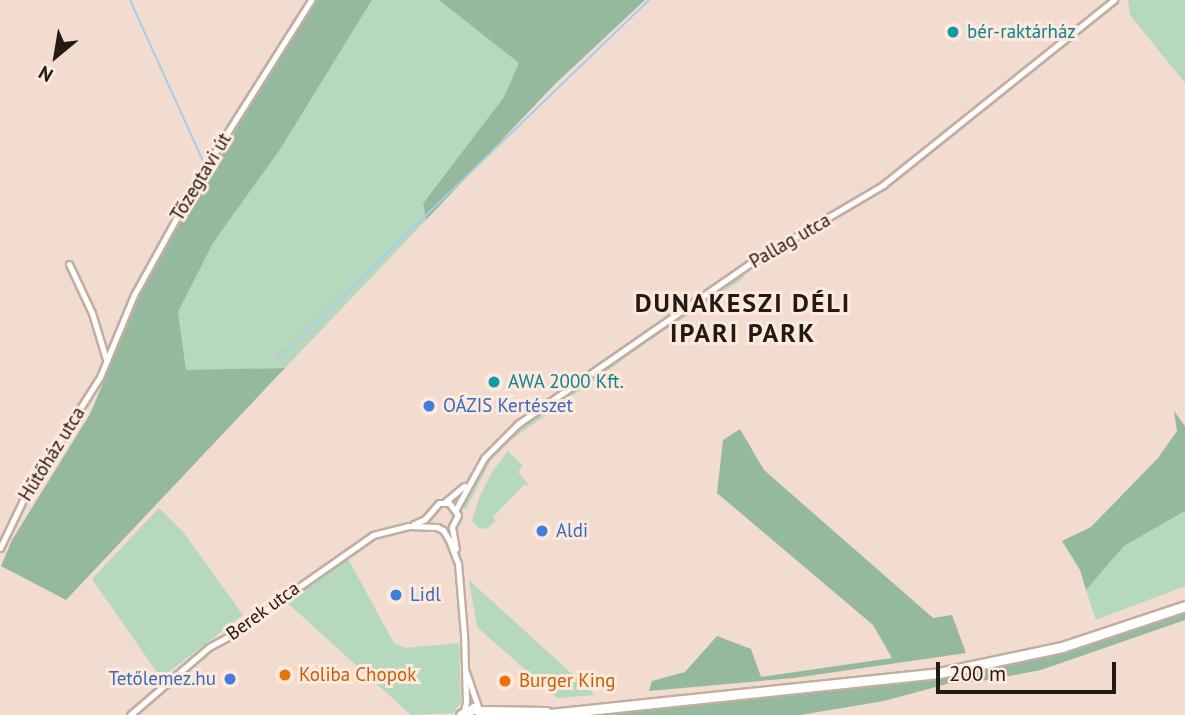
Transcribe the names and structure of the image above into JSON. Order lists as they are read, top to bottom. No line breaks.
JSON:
{"streets":{"street":["Tőzegtavi út","Pallag utca","Hűtőház utca","Berek utca"]},"crossings":[["Tőzegtavi út","Hűtőház utca"],["Pallag utca","Berek utca"]],"districts":["DUNAKESZI DÉLI IPARI PARK"],"places":["bér-raktárház","AWA 2000 Kft.","OÁZIS Kertészet","Aldi","Lidl","Koliba Chopok","Tetőlemez.hu","Burger King"],"scale_bar":"200 m","north":"bottom left"}
